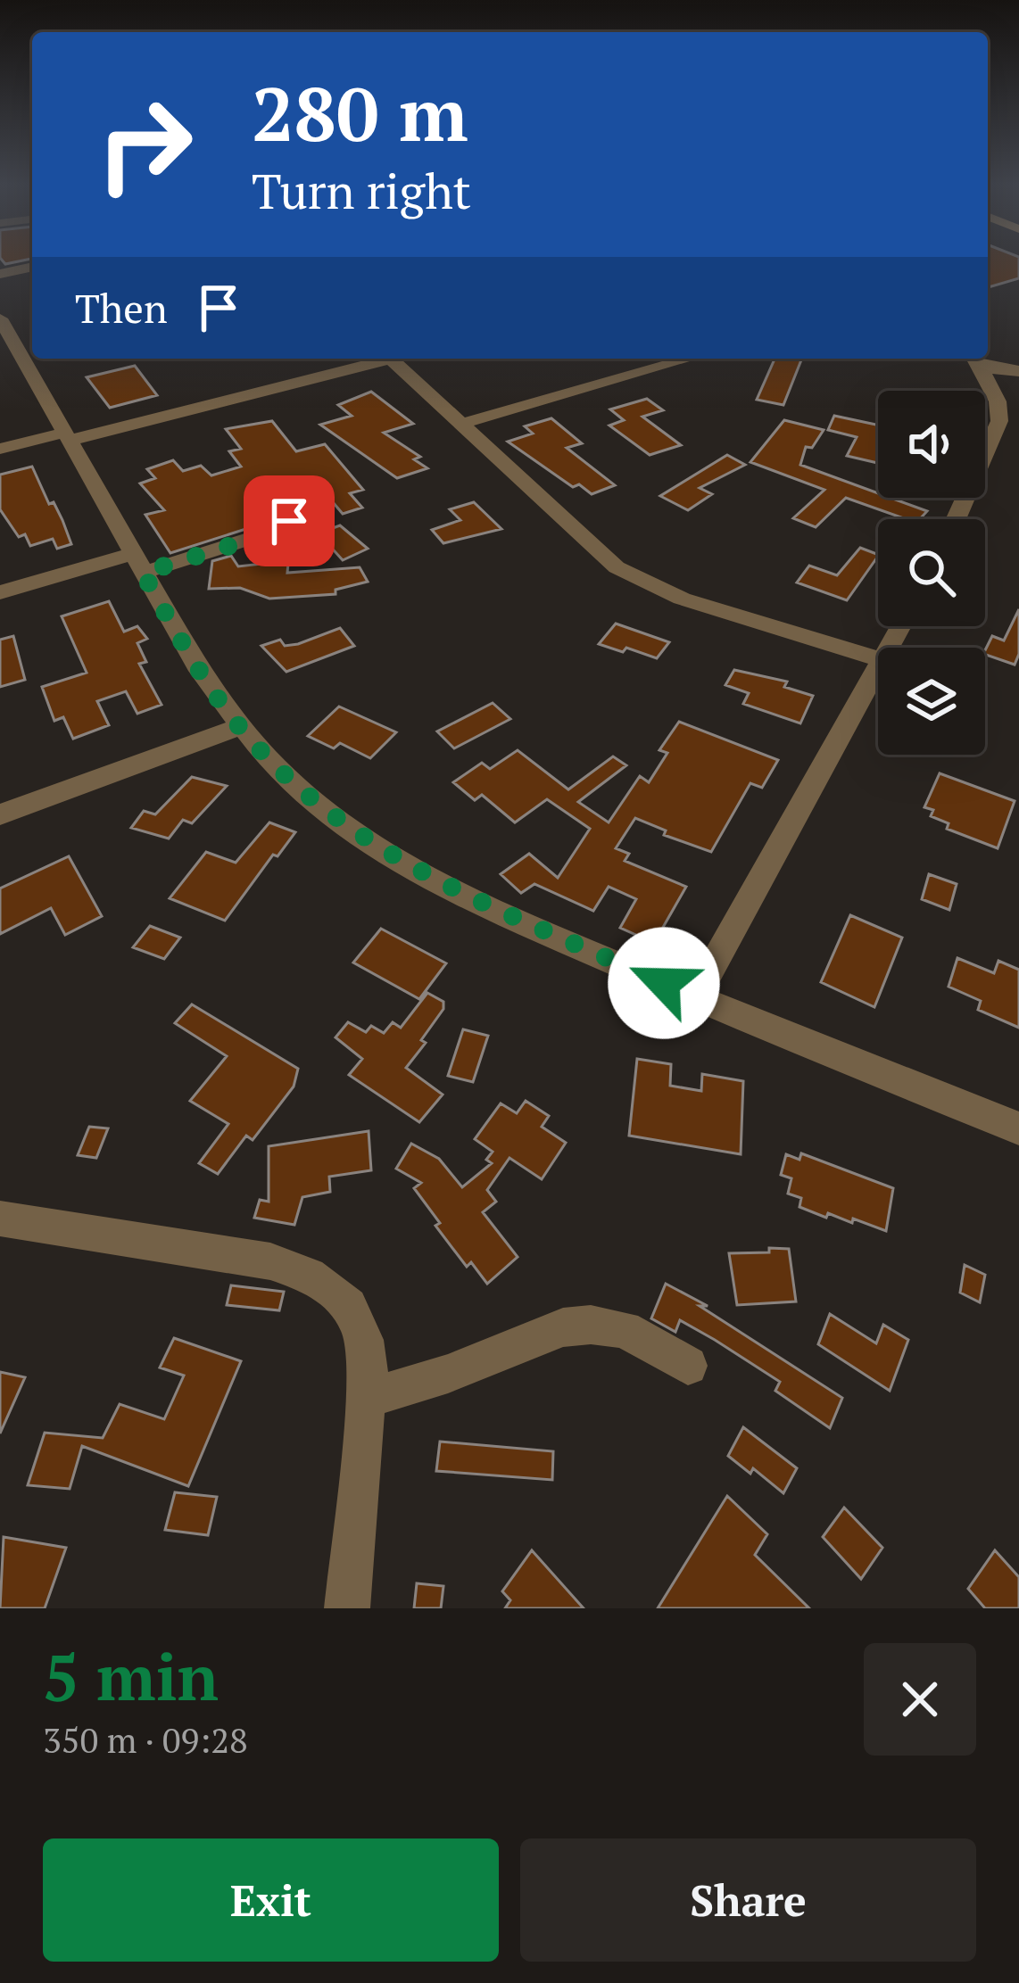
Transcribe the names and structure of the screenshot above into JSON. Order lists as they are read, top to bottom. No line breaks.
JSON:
{"page":{"turn":["280 m","Turn right"],"then":"Then","heading":["5 min","350 m · 09:28"],"buttons":["Exit","Share"]}}
